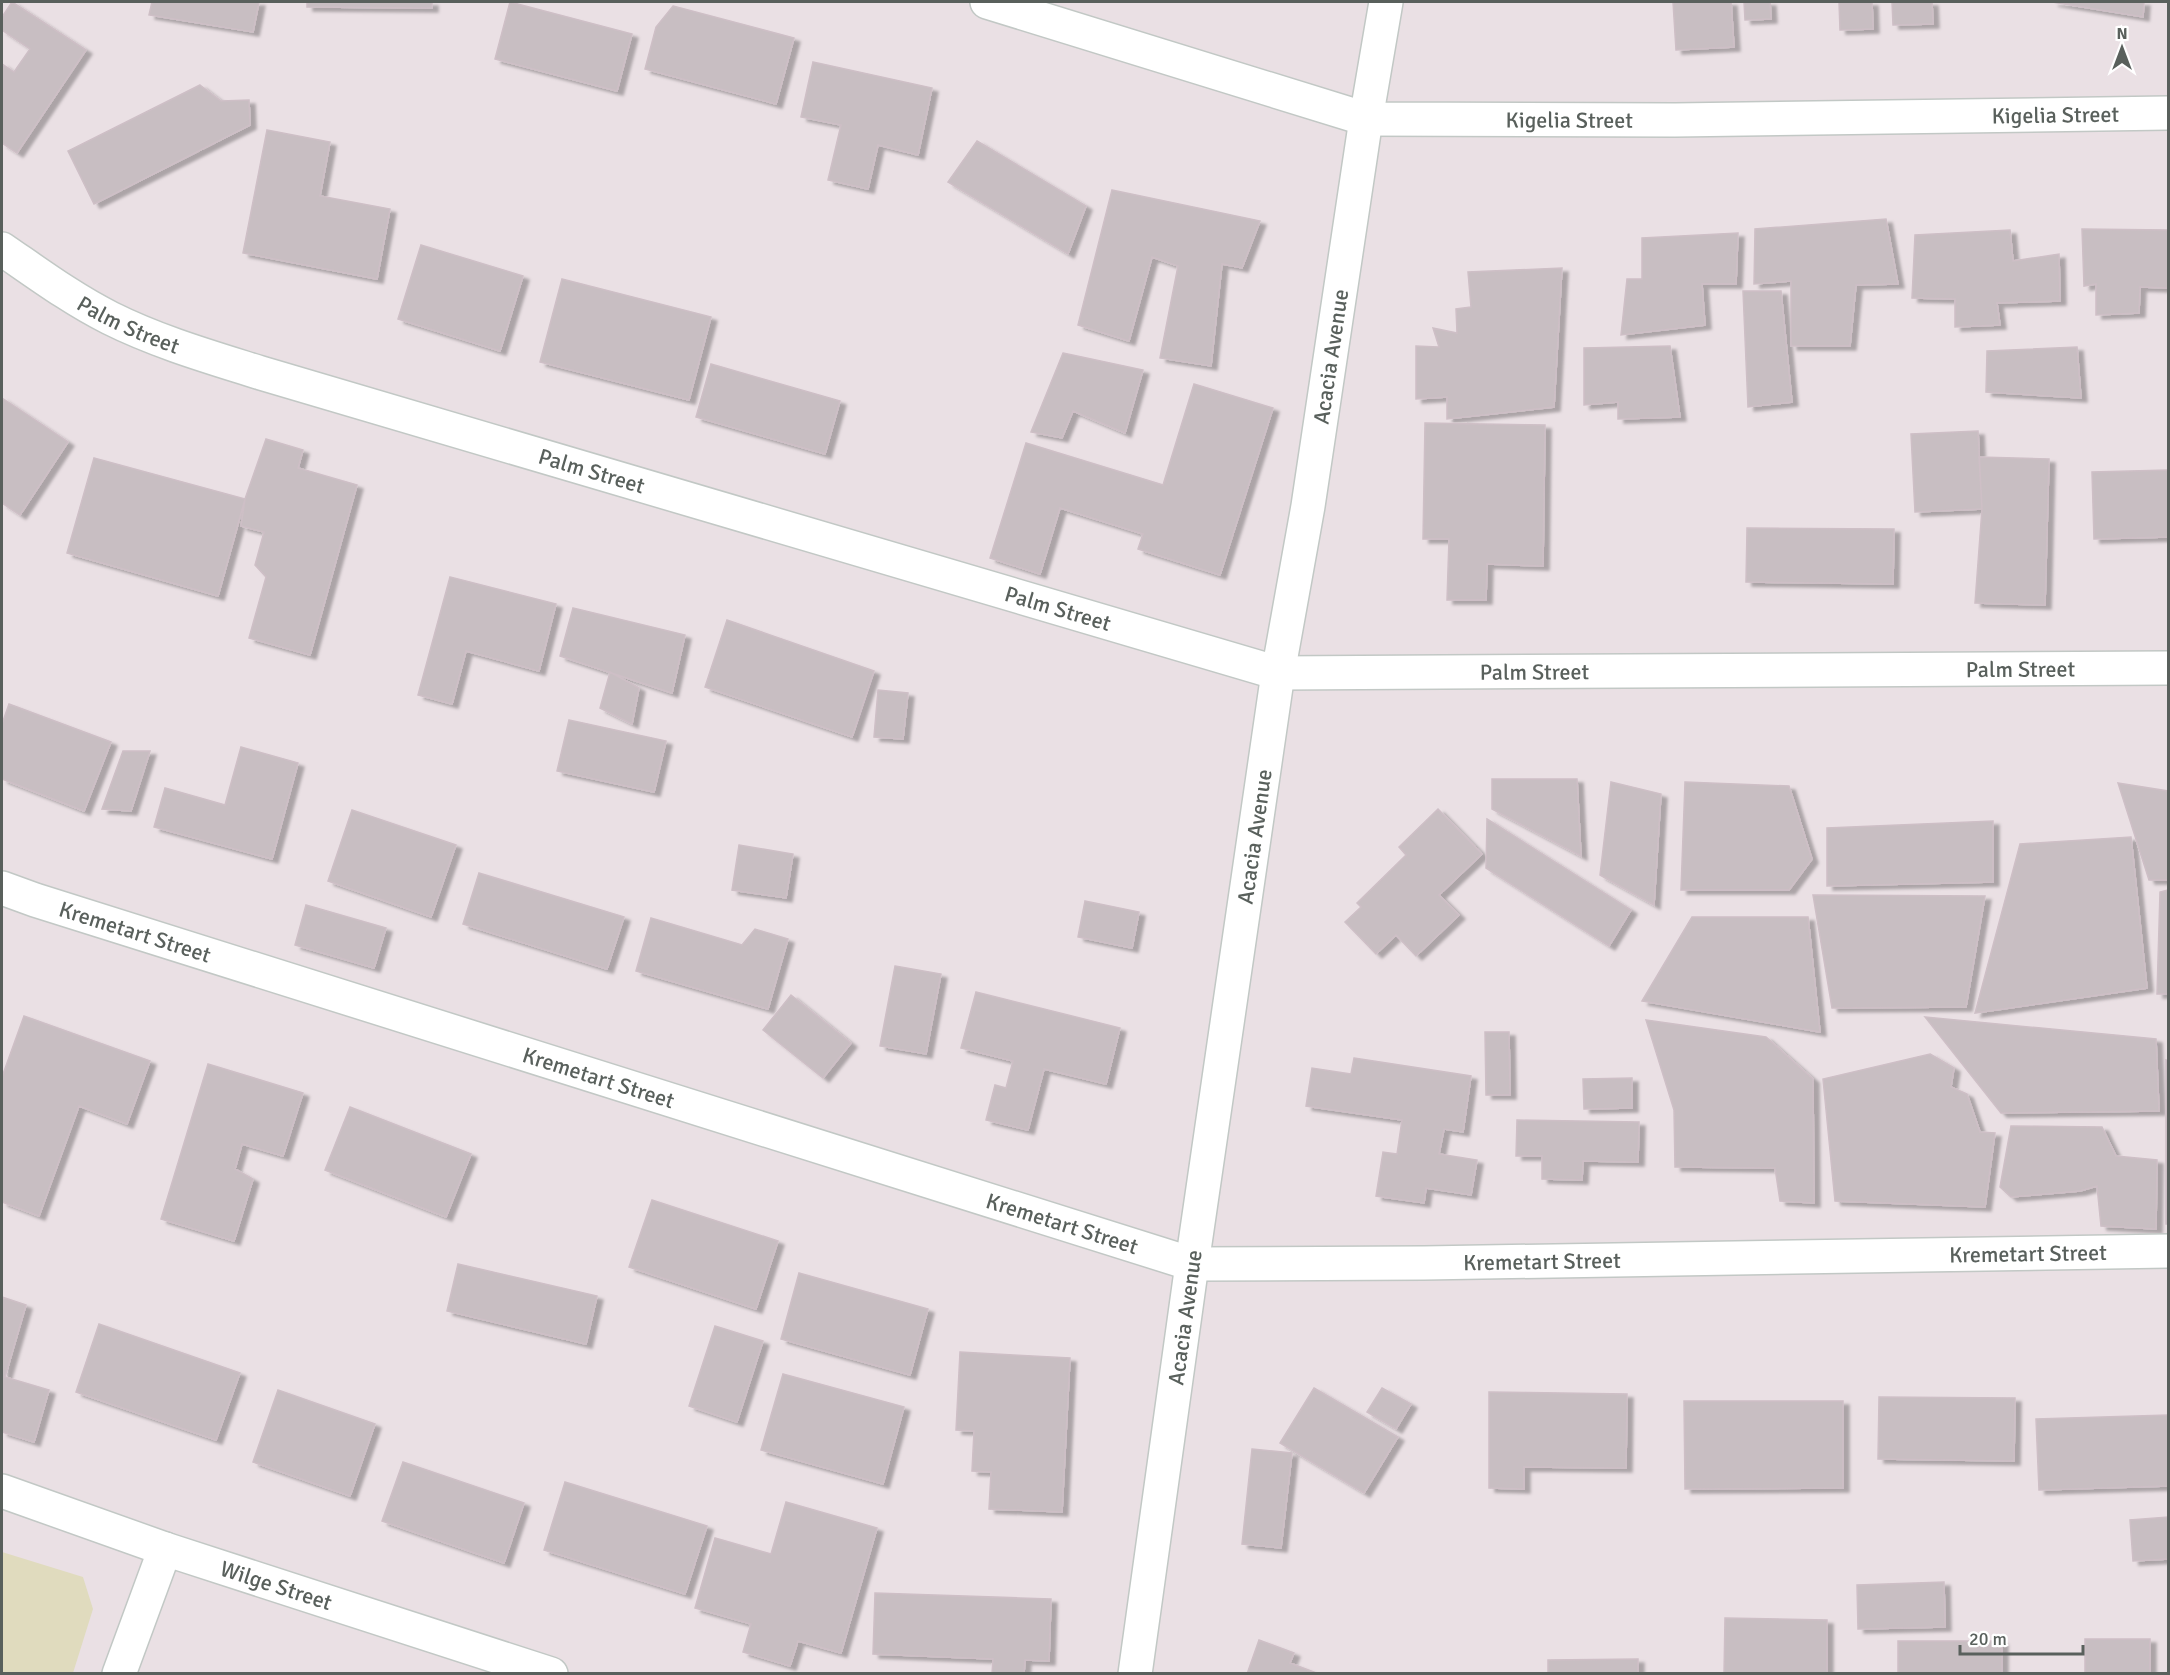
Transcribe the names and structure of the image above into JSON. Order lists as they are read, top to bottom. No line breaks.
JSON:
{"streets":{"street":["Kigelia Street","Palm Street","Acacia Avenue","Kremetart Street","Wilge Street"]},"crossings":[["Kigelia Street","Acacia Avenue"],["Palm Street","Acacia Avenue"],["Acacia Avenue","Kremetart Street"]],"scale_bar":"20 m","north":"top"}
